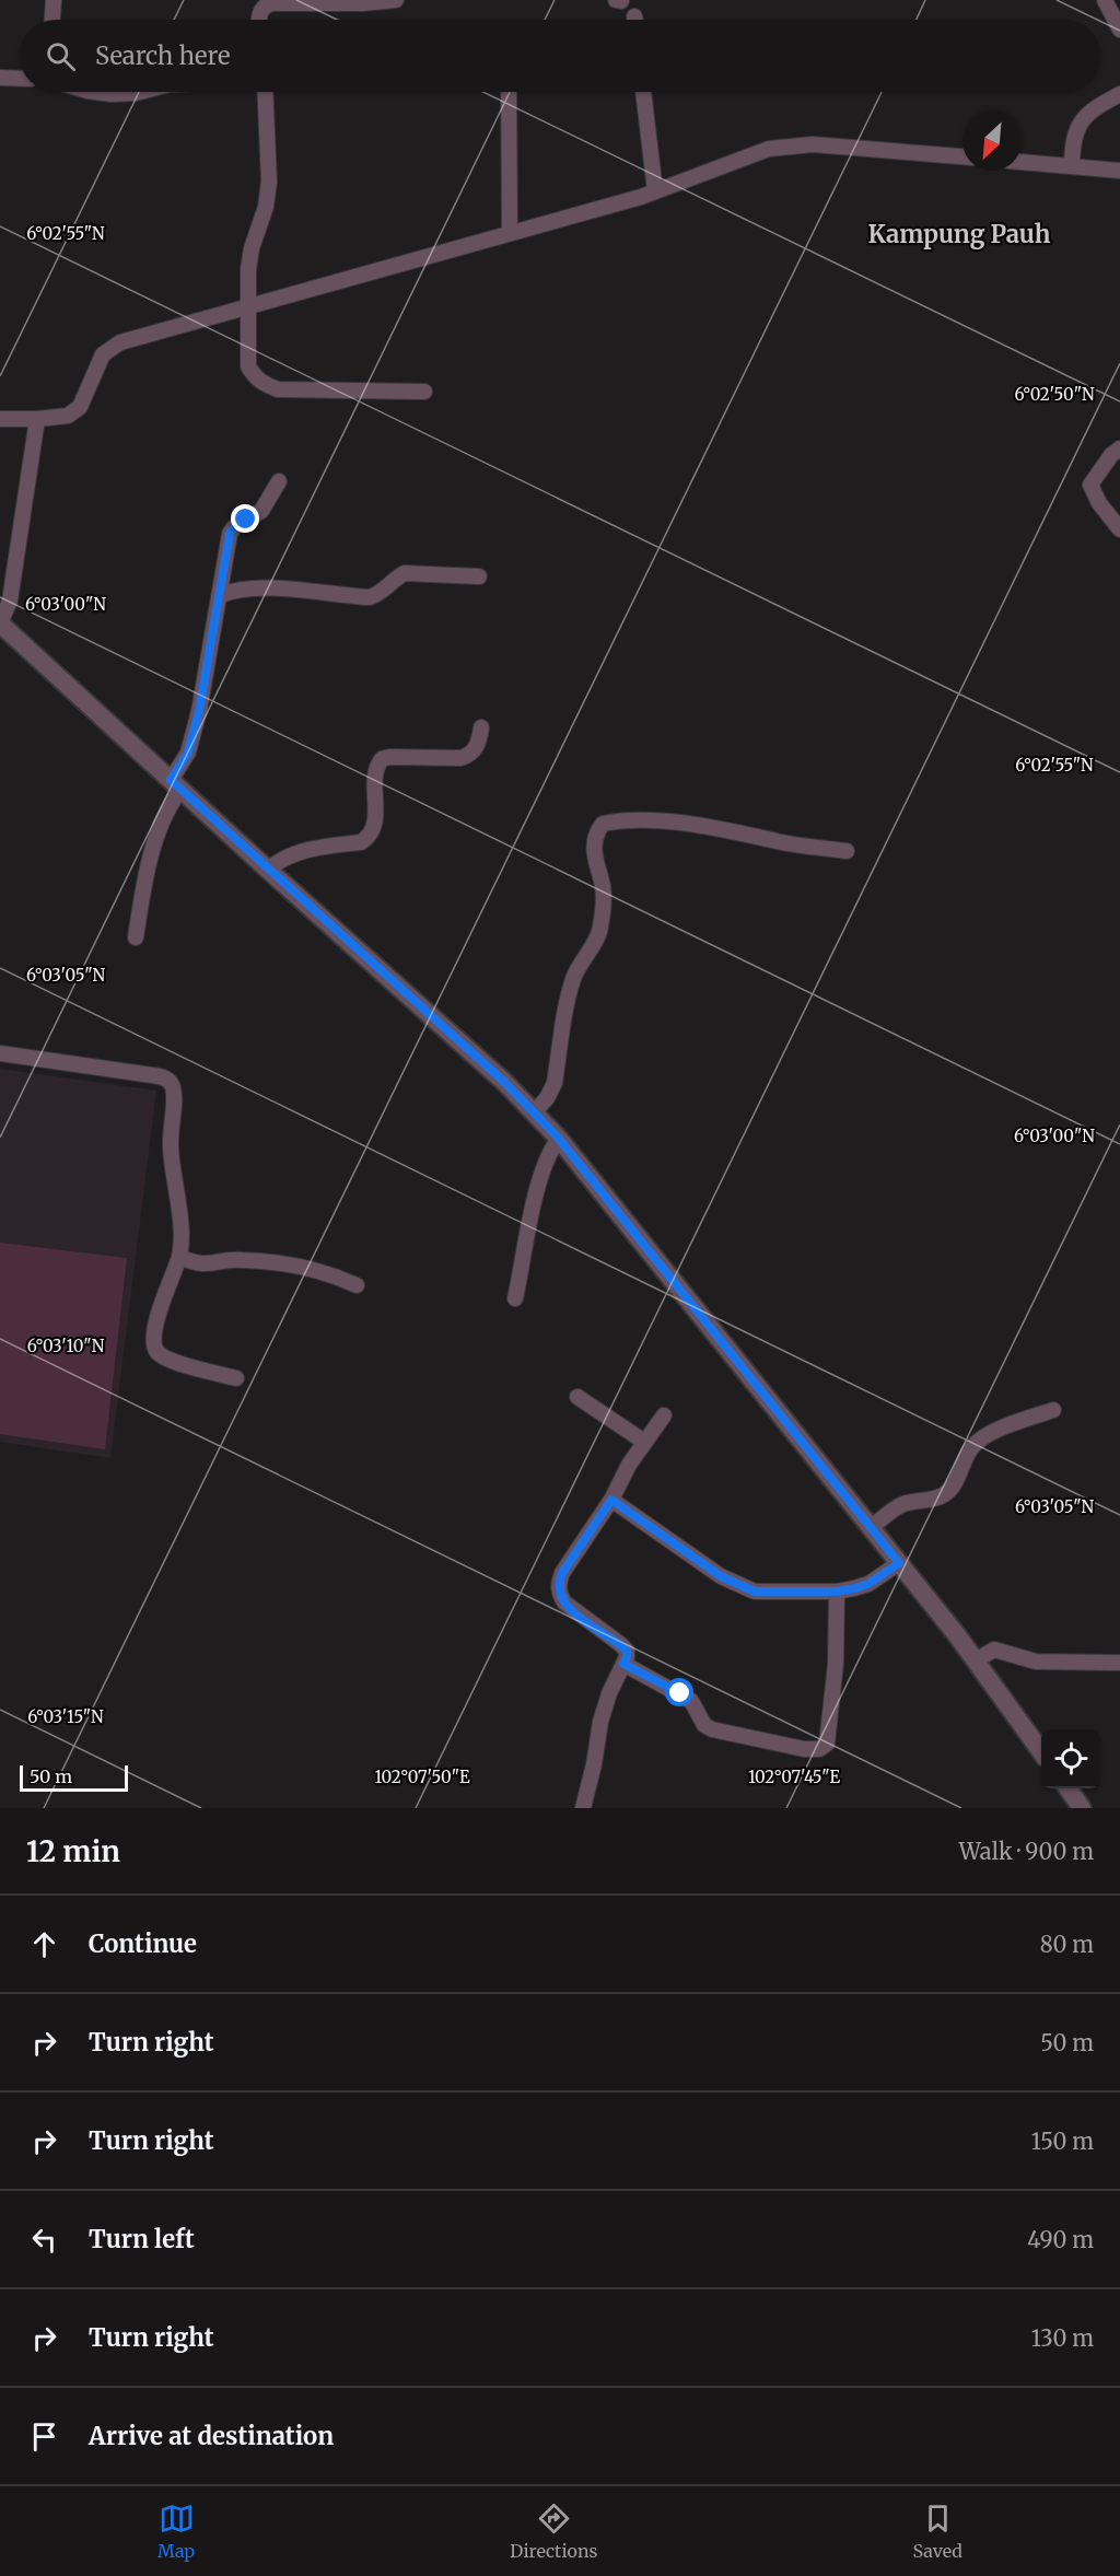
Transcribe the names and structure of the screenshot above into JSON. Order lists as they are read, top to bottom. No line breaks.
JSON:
{"districts":["Kampung Pauh"],"scale_bar":"50 m","north":"bottom left","page":{"search":"Search here","scale":"50 m","heading":["12 min","Walk · 900 m"],"list":[["Continue","80 m"],["Turn right","50 m"],["Turn right","150 m"],["Turn left","490 m"],["Turn right","130 m"],"Arrive at destination"],"nav":["Map","Directions","Saved"]},"coordinates":["6°02'55\"N","6°02'50\"N","6°03'00\"N","6°03'05\"N","6°03'10\"N","6°03'15\"N","102°07'50\"E","102°07'45\"E"]}
